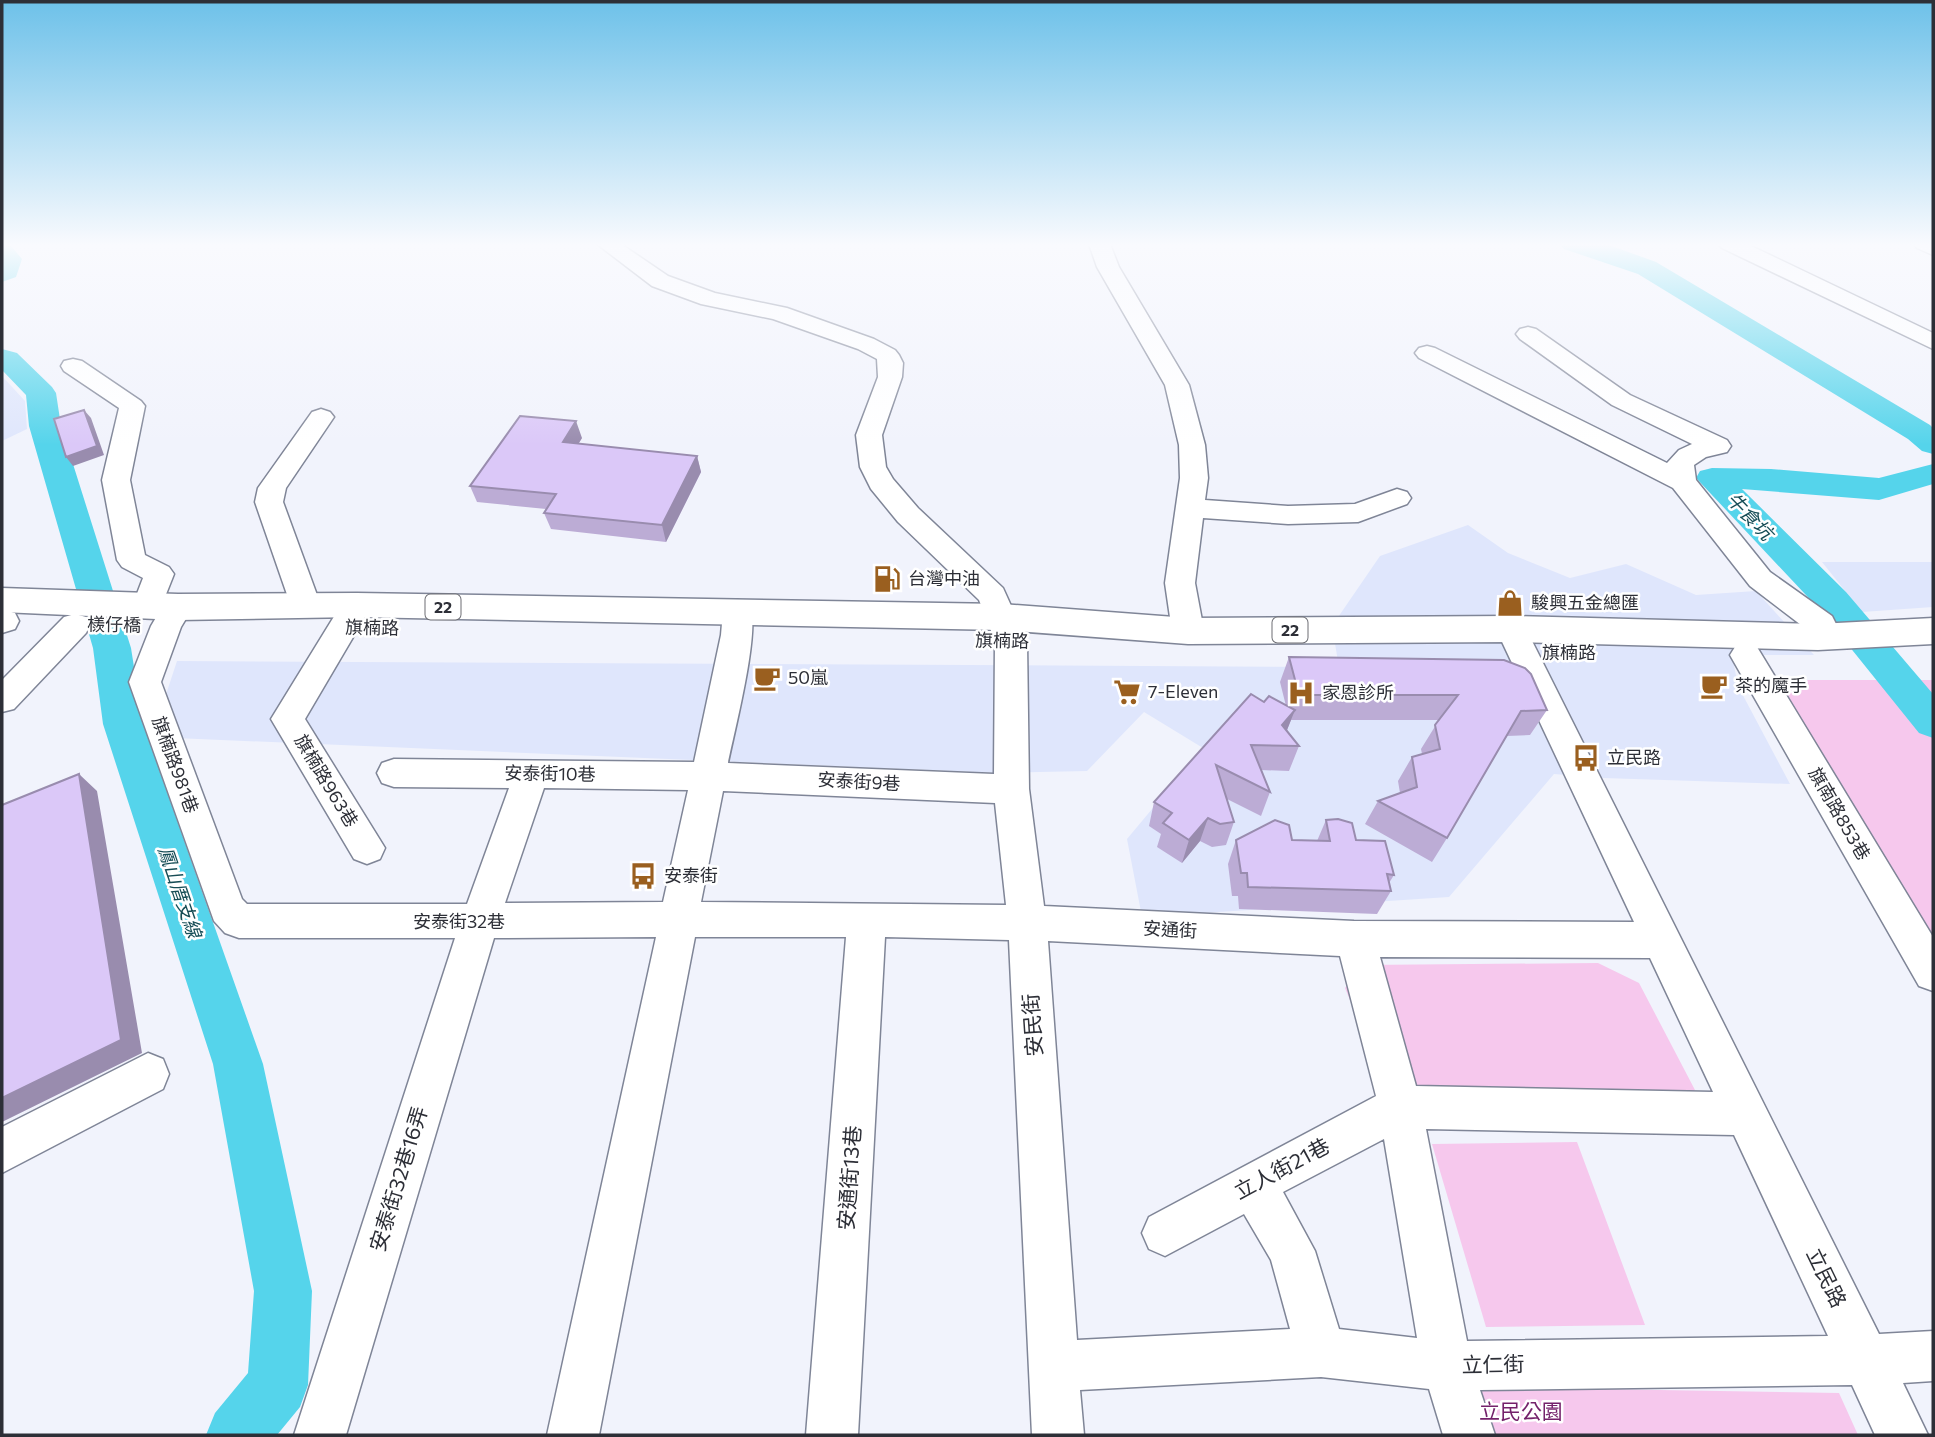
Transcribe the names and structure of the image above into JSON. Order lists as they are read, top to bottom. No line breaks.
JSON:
{"streets":{"main road":["22","檨仔橋","旗楠路"],"street":["旗楠路981巷","安泰街10巷","旗楠路963巷","安泰街9巷","旗南路853巷","安泰街32巷","安通街","安民街","立人街21巷","安通街13巷","安泰街32巷16弄","立民路","立仁街"]},"crossings":[["22","檨仔橋"],["22","旗楠路"],["檨仔橋","旗楠路"],["檨仔橋","旗楠路981巷"],["旗楠路","旗楠路981巷"],["旗楠路","旗楠路963巷"],["旗楠路","旗南路853巷"],["旗楠路","安民街"],["旗楠路","立民路"],["旗楠路981巷","安泰街32巷"],["安泰街10巷","安泰街9巷"],["安泰街10巷","安泰街32巷16弄"],["安泰街9巷","安民街"],["安泰街32巷","安通街"],["安泰街32巷","安泰街32巷16弄"],["安通街","安民街"],["安通街","安通街13巷"],["安通街","立民路"],["安民街","立仁街"],["立民路","立仁街"]],"water":["牛食坑","鳳山厝支線"],"parks":["立民公園"],"places":{"fuel station":["台灣中油"],"shop":["駿興五金總匯"],"cafe":["50嵐","茶的魔手"],"supermarket":["7-Eleven"],"hospital":["家恩診所"],"bus stop":["立民路","安泰街"]}}
